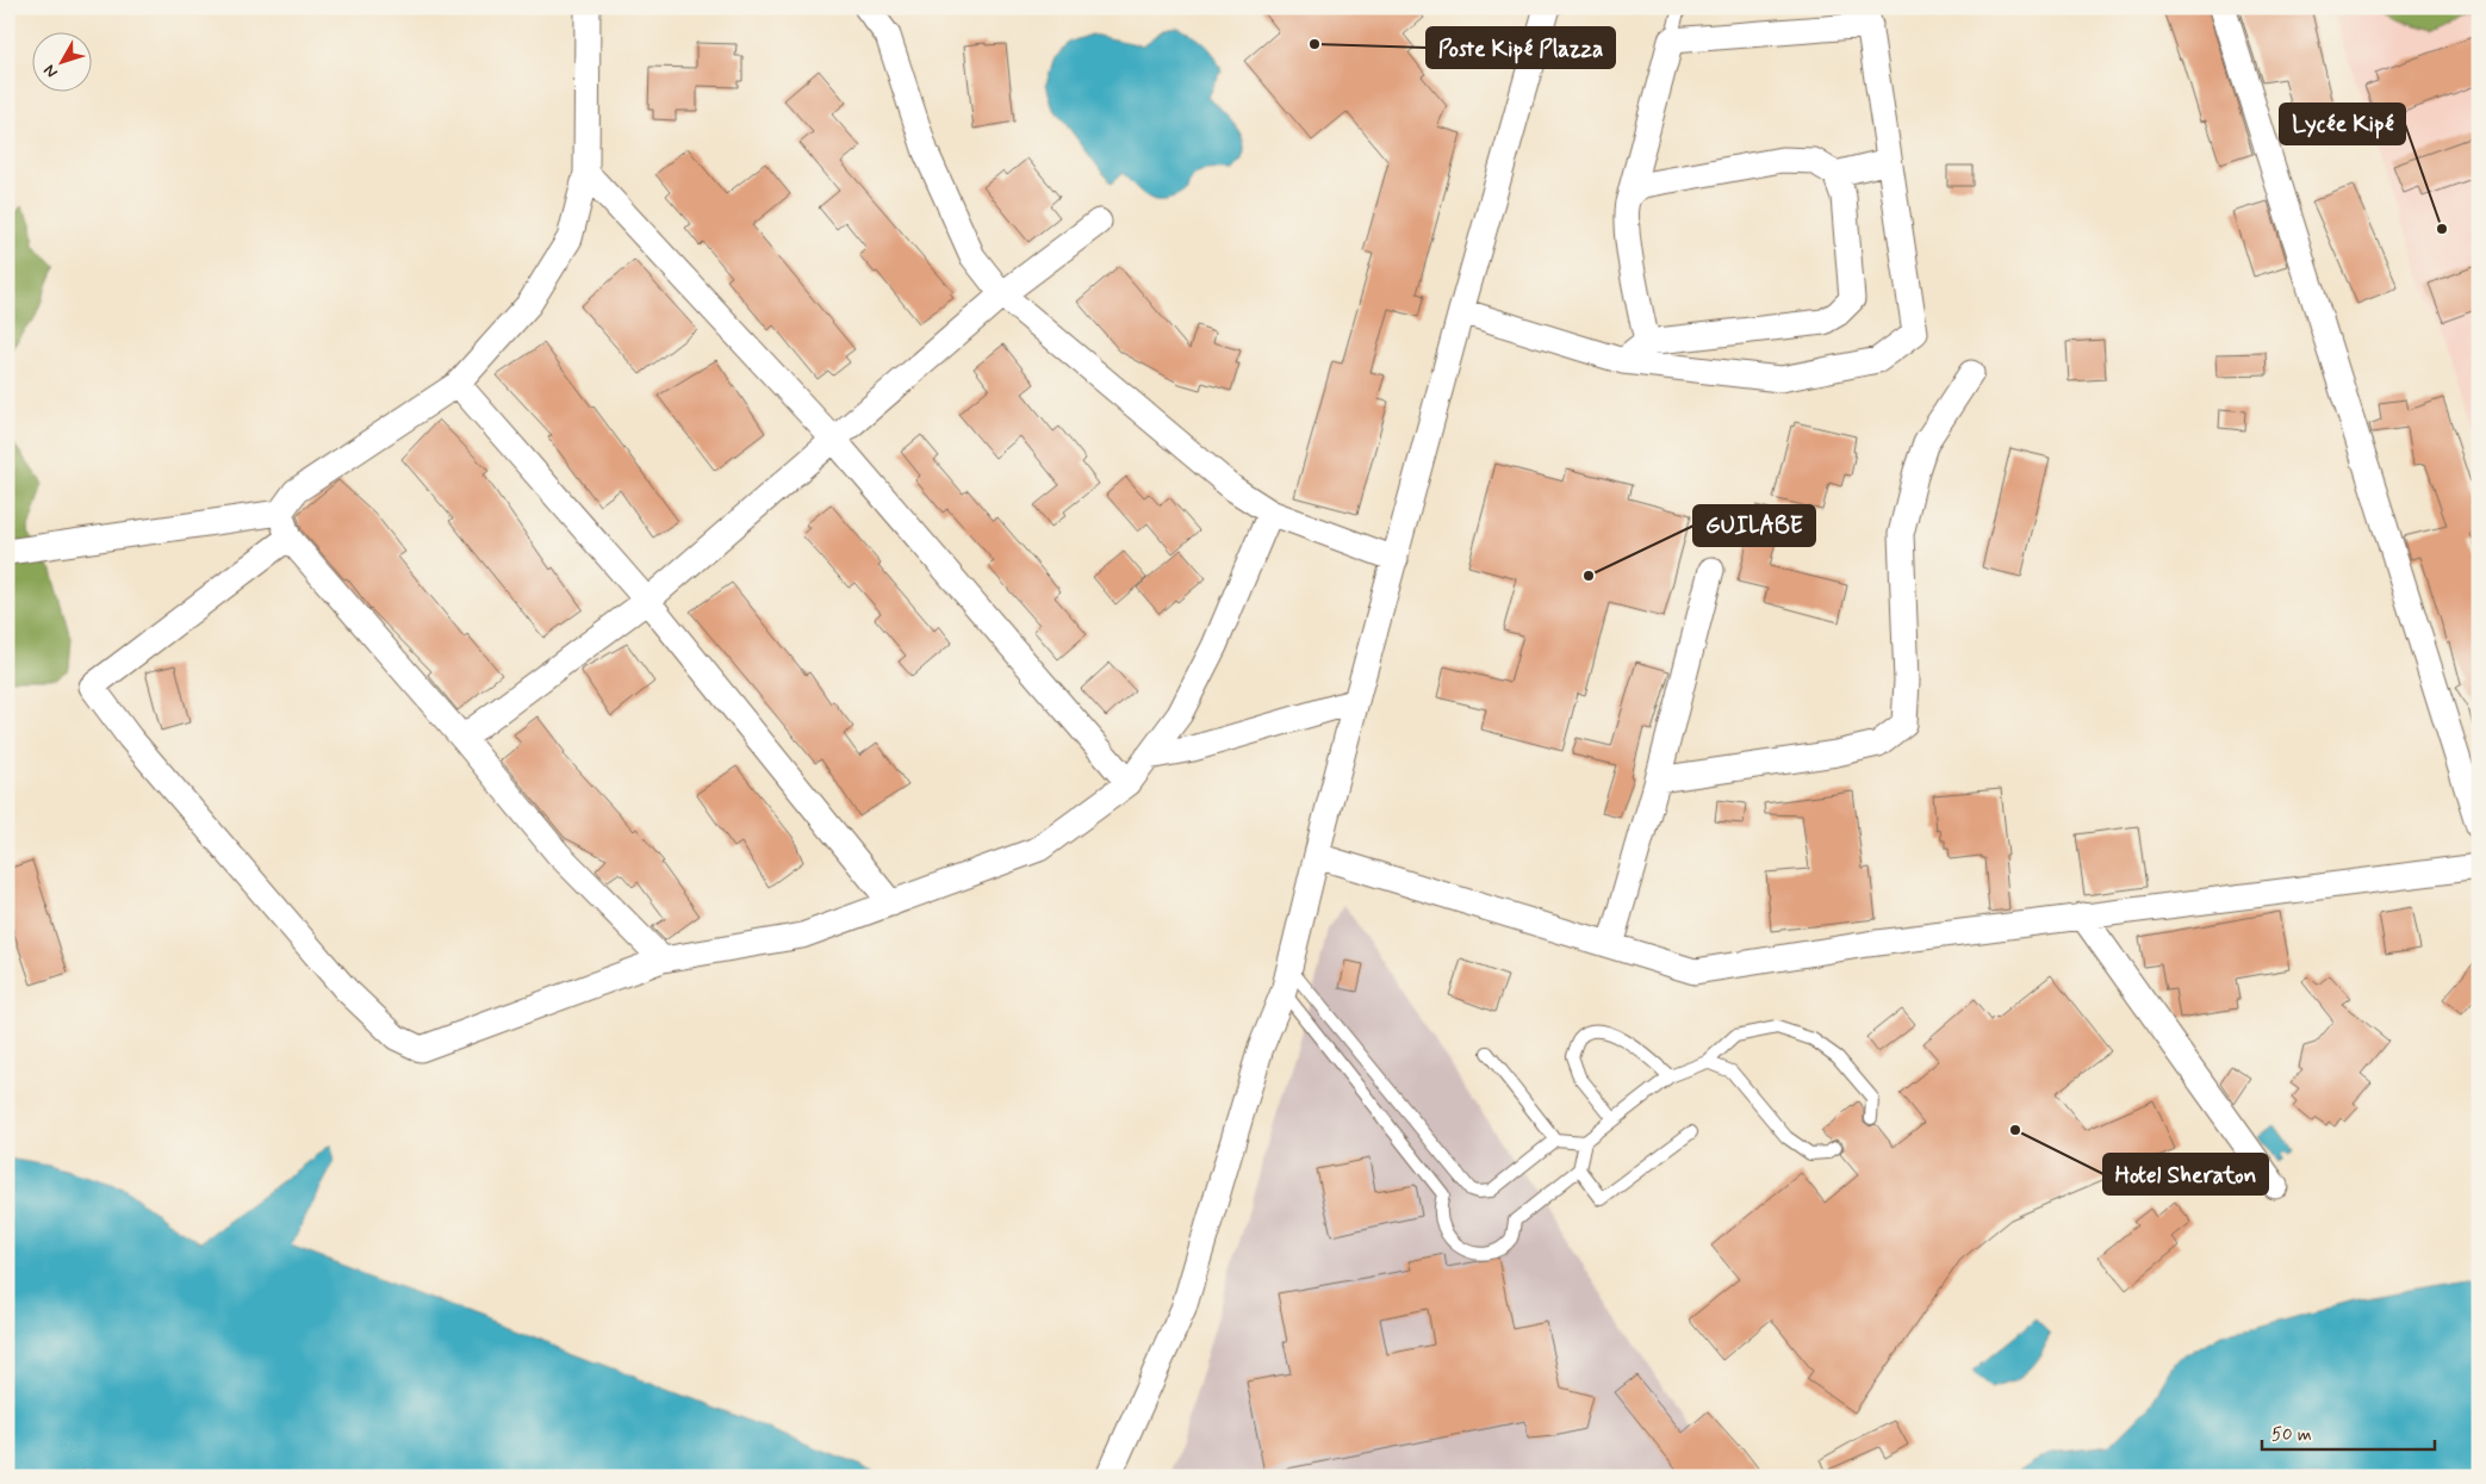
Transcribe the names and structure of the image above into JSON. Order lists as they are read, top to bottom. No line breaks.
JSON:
{"places":["Poste Kipé Plazza","Lycée Kipé","GUILABE","Hotel Sheraton"],"scale_bar":"50 m","north":"bottom left"}
